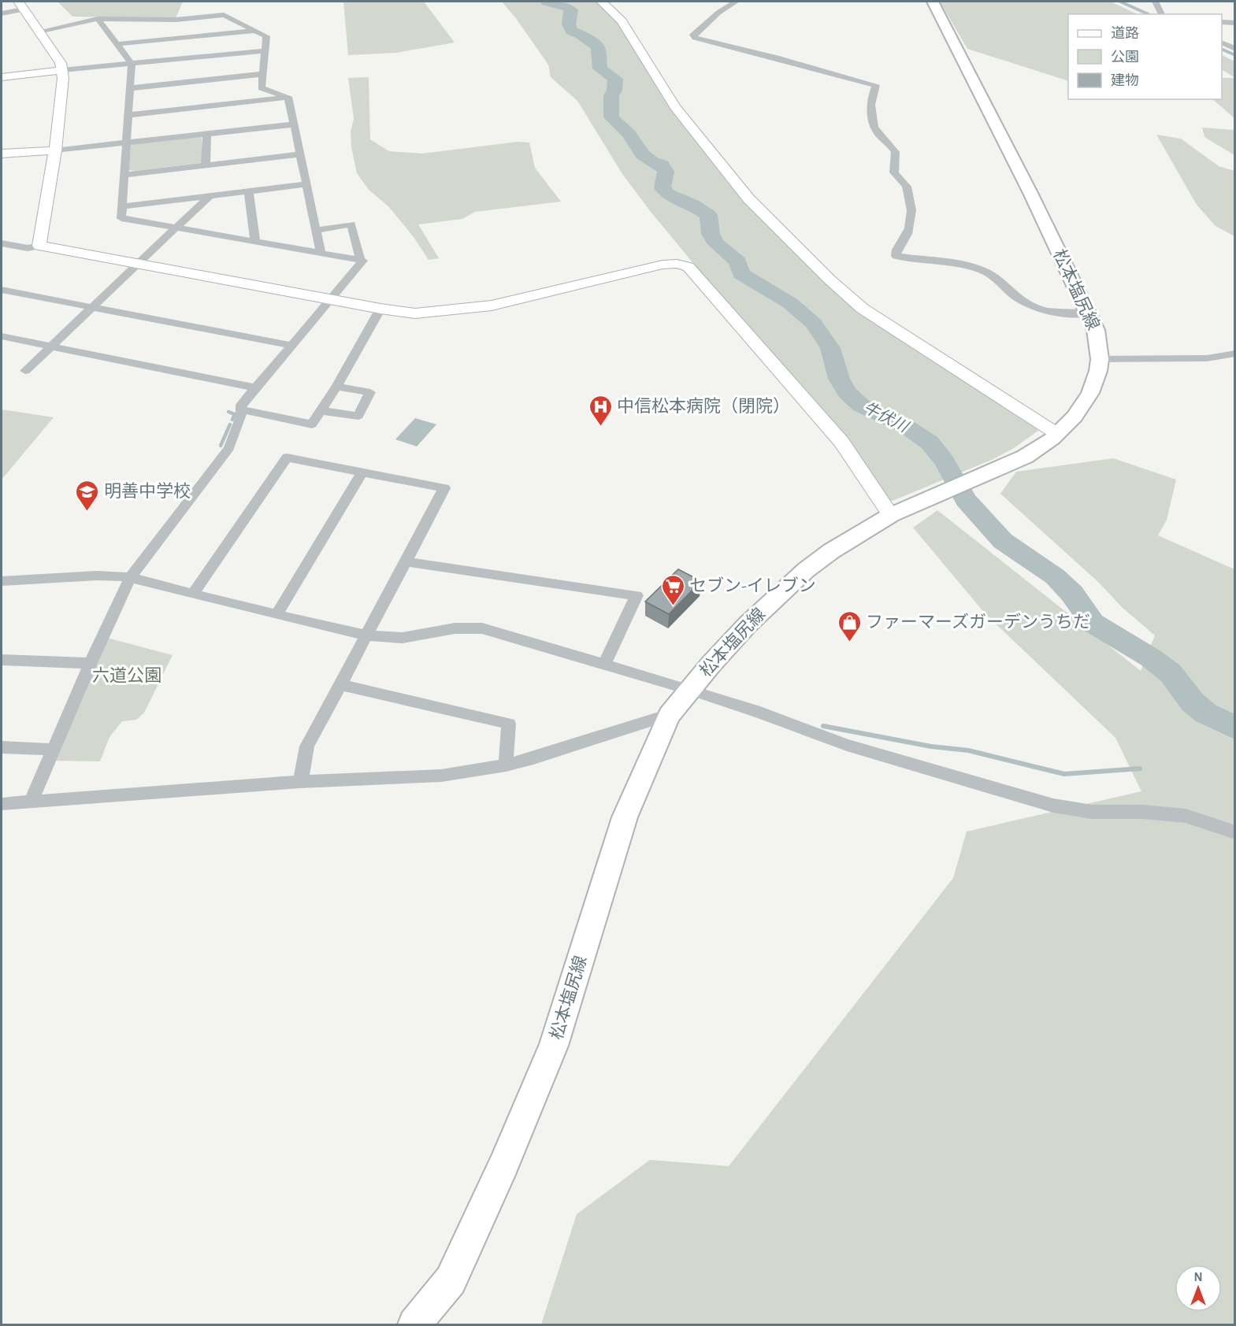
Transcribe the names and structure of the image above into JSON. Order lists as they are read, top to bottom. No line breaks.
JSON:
{"streets":{"main road":["松本塩尻線"]},"water":["牛伏川"],"parks":["六道公園"],"places":{"hospital":["中信松本病院（閉院）"],"school or university":["明善中学校"],"supermarket":["セブン-イレブン"],"shop":["ファーマーズガーデンうちだ"]},"legend":["道路","公園","建物"],"north":"top"}
